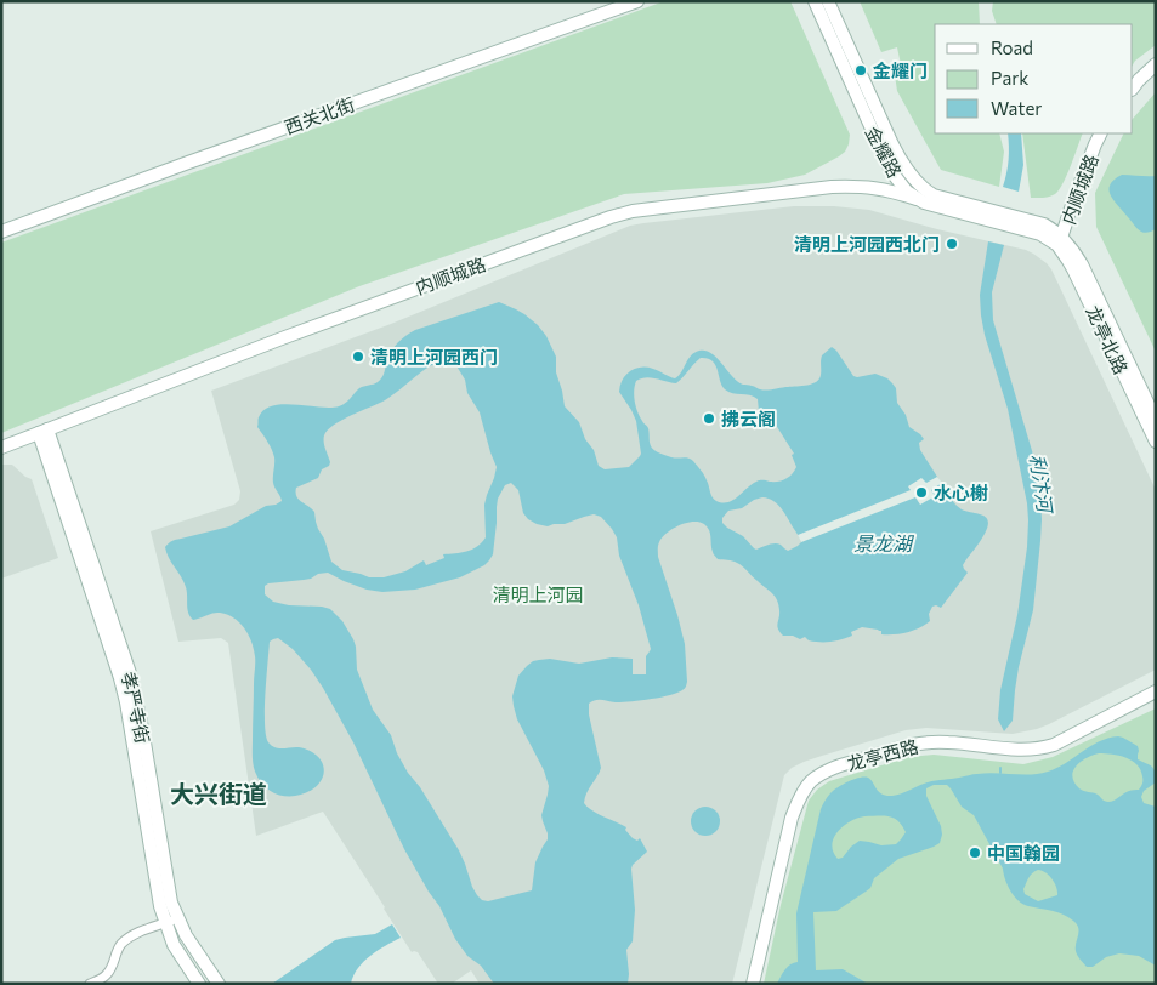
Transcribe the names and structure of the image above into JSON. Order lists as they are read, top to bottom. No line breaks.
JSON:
{"streets":{"street":["西关北街","金耀路","内顺城路","龙亭北路","孝严寺街","龙亭西路"]},"crossings":[["金耀路","内顺城路"],["金耀路","龙亭北路"],["内顺城路","龙亭北路"],["内顺城路","孝严寺街"]],"districts":["大兴街道"],"water":["利汴河","景龙湖"],"parks":["清明上河园"],"places":["金耀门","清明上河园西北门","清明上河园西门","拂云阁","水心榭","中国翰园"],"legend":["Road","Park","Water"]}
